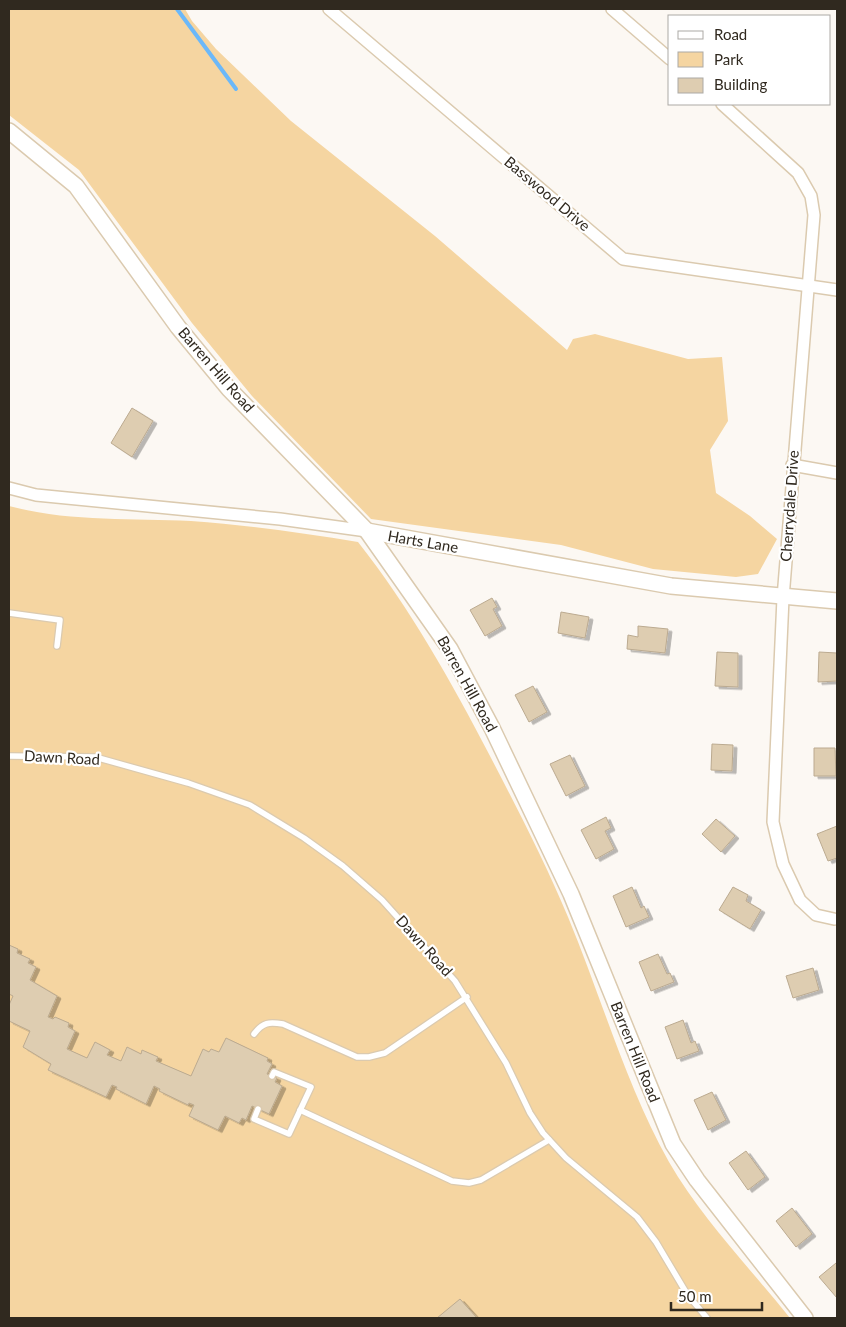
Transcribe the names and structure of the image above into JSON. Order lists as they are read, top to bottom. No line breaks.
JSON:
{"streets":{"street":["Basswood Drive","Barren Hill Road","Cherrydale Drive","Harts Lane"],"lane":["Dawn Road"]},"crossings":[["Basswood Drive","Cherrydale Drive"],["Barren Hill Road","Harts Lane"],["Cherrydale Drive","Harts Lane"]],"legend":["Road","Park","Building"],"scale_bar":"50 m"}
